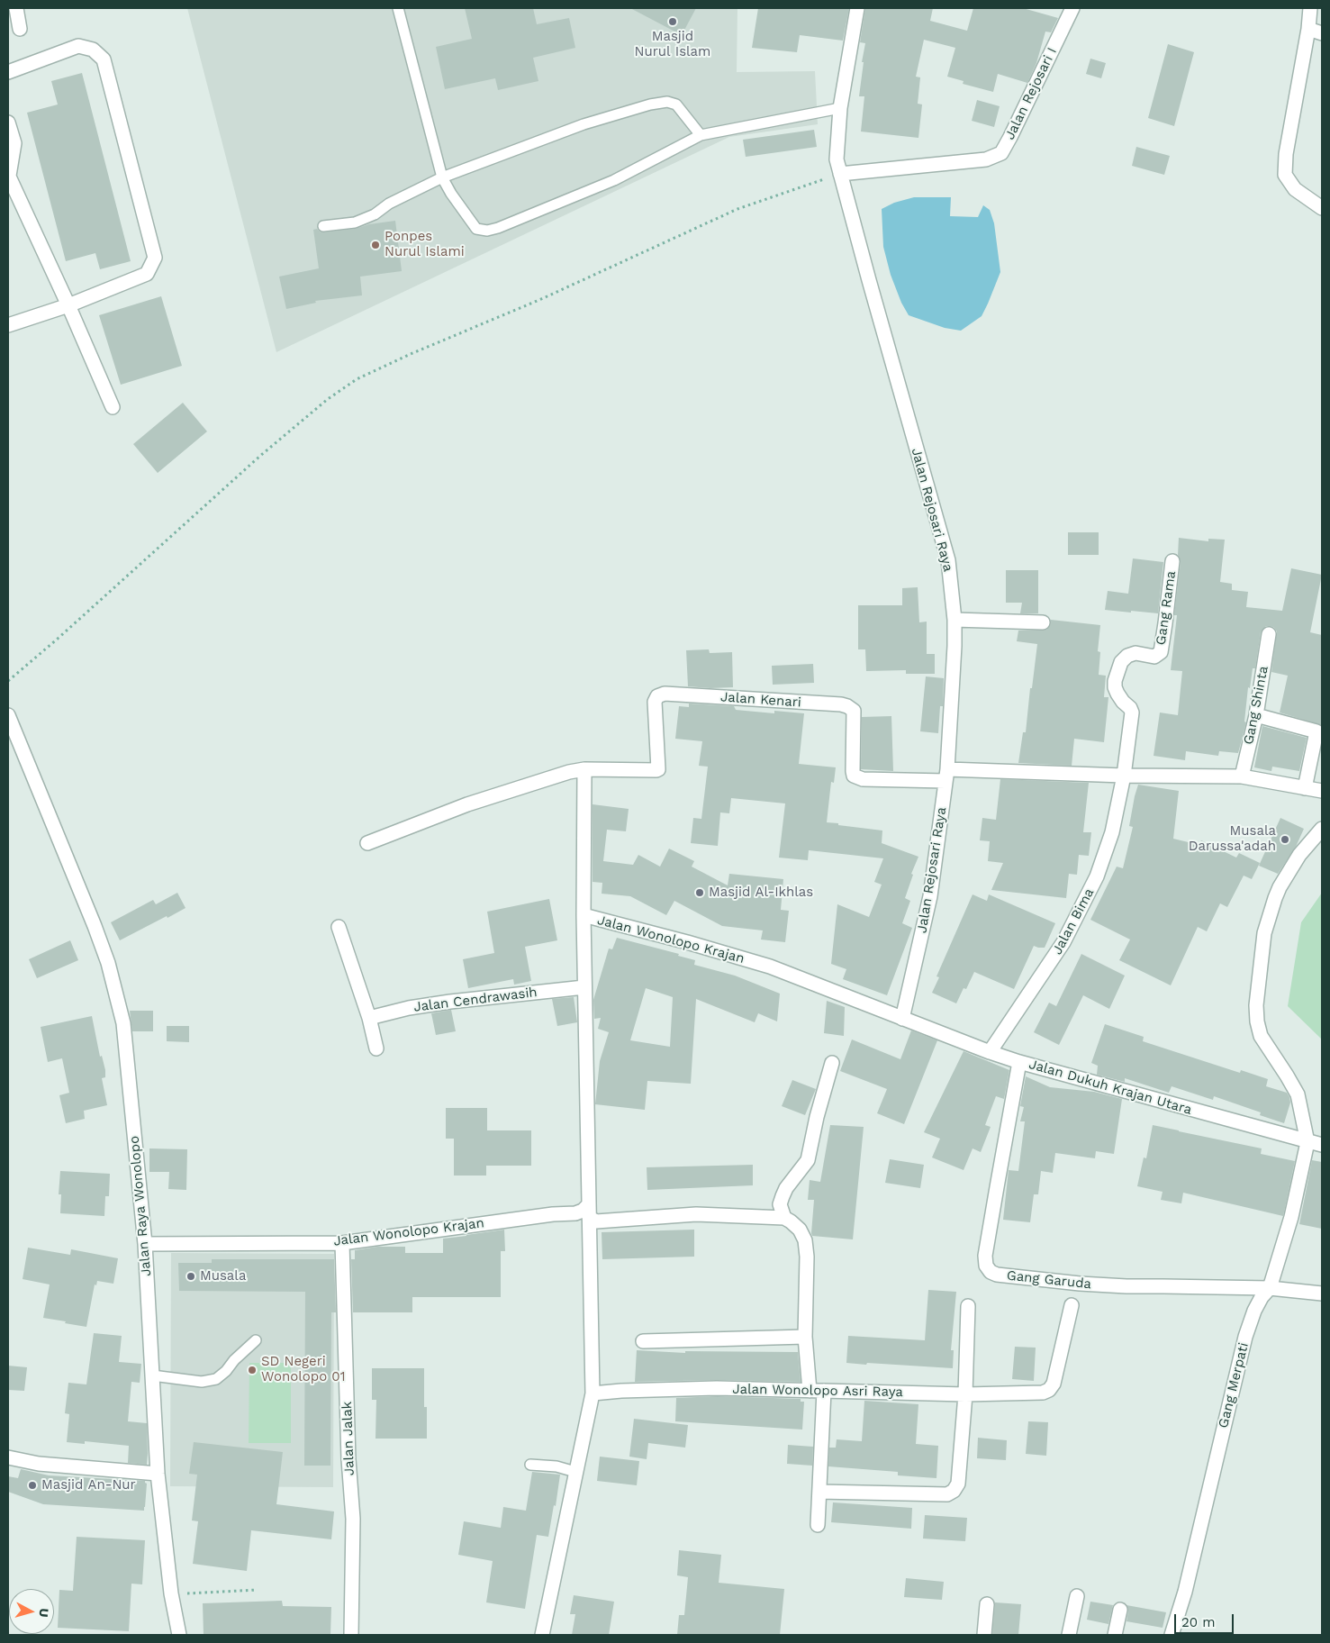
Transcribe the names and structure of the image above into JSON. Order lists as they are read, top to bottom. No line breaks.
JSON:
{"streets":{"street":["Jalan Rejosari I","Jalan Rejosari Raya","Gang Rama","Jalan Kenari","Gang Shinta","Jalan Bima","Jalan Wonolopo Krajan","Jalan Cendrawasih","Jalan Dukuh Krajan Utara","Jalan Raya Wonolopo","Gang Garuda","Gang Merpati","Jalan Wonolopo Asri Raya","Jalan Jalak"]},"crossings":[["Jalan Rejosari I","Jalan Rejosari Raya"],["Jalan Rejosari Raya","Jalan Kenari"],["Jalan Rejosari Raya","Jalan Wonolopo Krajan"],["Jalan Rejosari Raya","Jalan Dukuh Krajan Utara"],["Gang Rama","Jalan Bima"],["Jalan Bima","Jalan Dukuh Krajan Utara"],["Jalan Wonolopo Krajan","Jalan Cendrawasih"],["Jalan Wonolopo Krajan","Jalan Dukuh Krajan Utara"],["Jalan Wonolopo Krajan","Jalan Raya Wonolopo"],["Jalan Wonolopo Krajan","Jalan Wonolopo Asri Raya"],["Jalan Wonolopo Krajan","Jalan Jalak"],["Jalan Dukuh Krajan Utara","Gang Garuda"],["Jalan Dukuh Krajan Utara","Gang Merpati"],["Gang Garuda","Gang Merpati"]],"places":["Masjid Nurul Islam","Ponpes Nurul Islami","Musala Darussa'adah","Masjid Al-Ikhlas","Musala","SD Negeri Wonolopo 01","Masjid An-Nur"],"scale_bar":"20 m","north":"right"}
